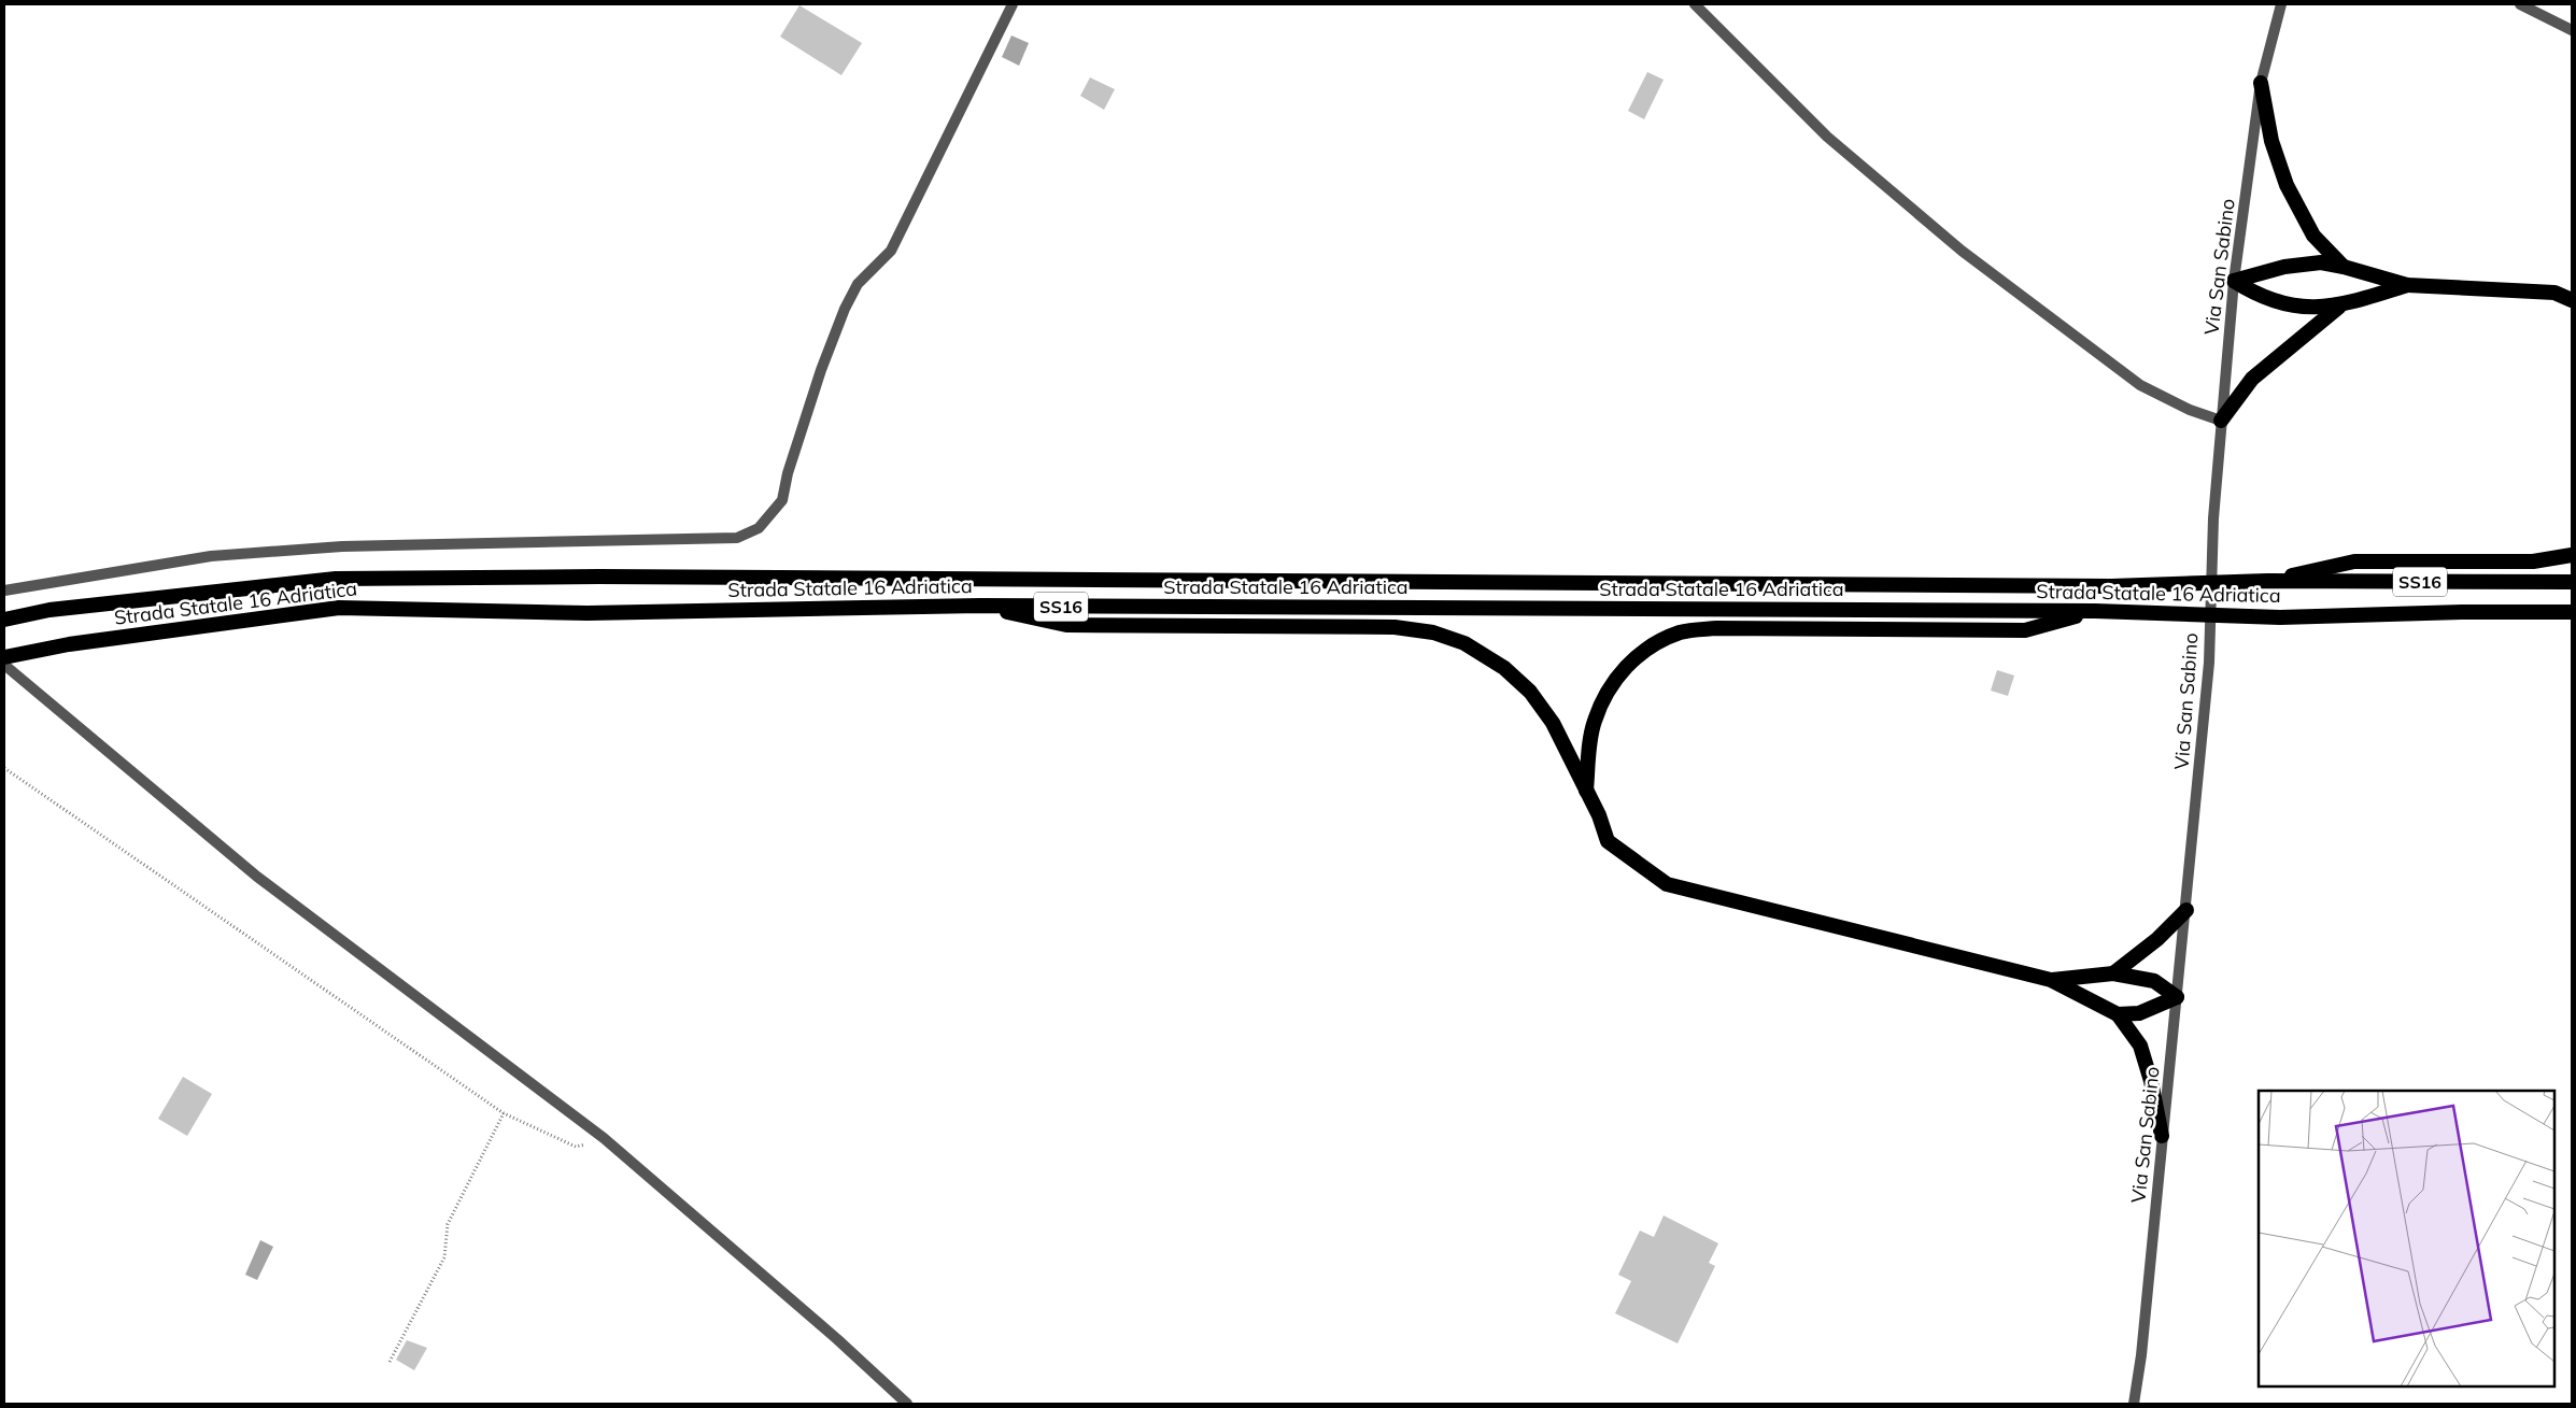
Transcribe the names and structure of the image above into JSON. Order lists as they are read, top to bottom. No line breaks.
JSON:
{"streets":{"highway":["SS16","Strada Statale 16 Adriatica"],"street":["Via San Sabino"]}}
